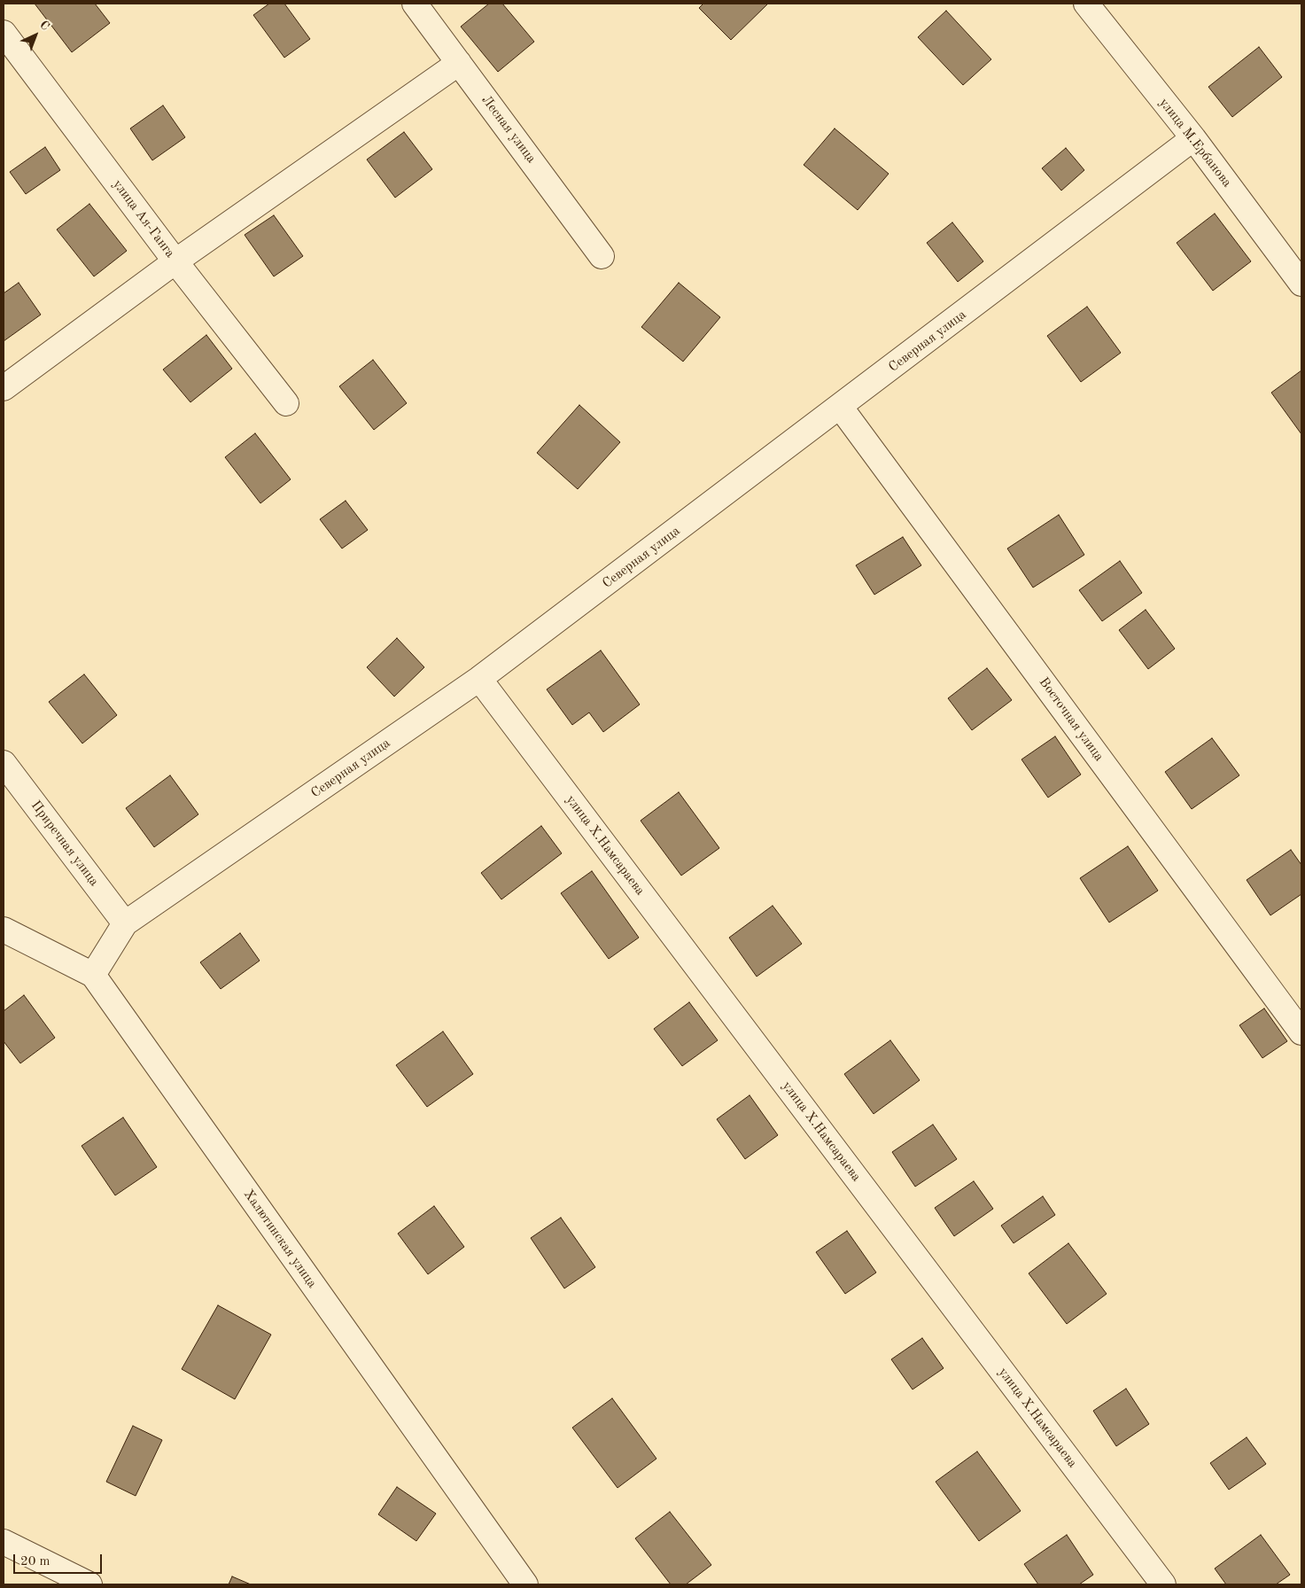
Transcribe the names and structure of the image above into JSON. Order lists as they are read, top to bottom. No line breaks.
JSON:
{"streets":{"street":["Лесная улица","улица М.Ербанова","улица Ая-Ганга","Северная улица","Восточная улица","Приречная улица","улица Х.Намсараева","Халютинская улица"]},"crossings":[["улица М.Ербанова","Северная улица"],["Северная улица","Восточная улица"],["Северная улица","Приречная улица"],["Северная улица","улица Х.Намсараева"],["Северная улица","Халютинская улица"]],"scale_bar":"20 m","north":"top right"}
